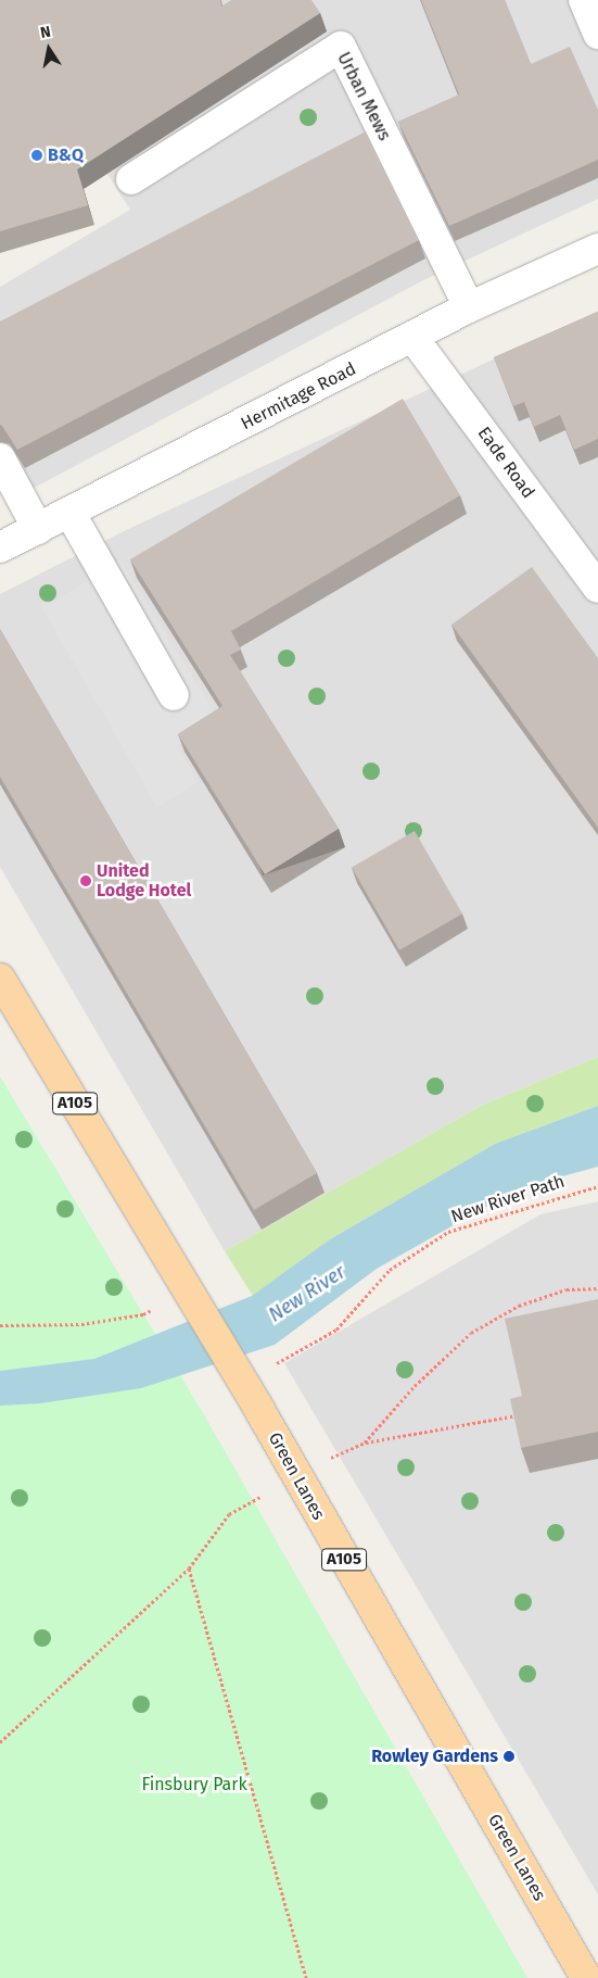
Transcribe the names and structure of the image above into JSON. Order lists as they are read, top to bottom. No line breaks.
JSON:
{"streets":{"main road":["A105","Green Lanes"],"street":["Urban Mews","Hermitage Road","Eade Road"],"path":["New River Path"]},"crossings":[["Urban Mews","Hermitage Road"],["Hermitage Road","Eade Road"]],"water":["New River"],"parks":["Finsbury Park"],"places":["B&Q","United Lodge Hotel","Rowley Gardens"],"north":"top"}
